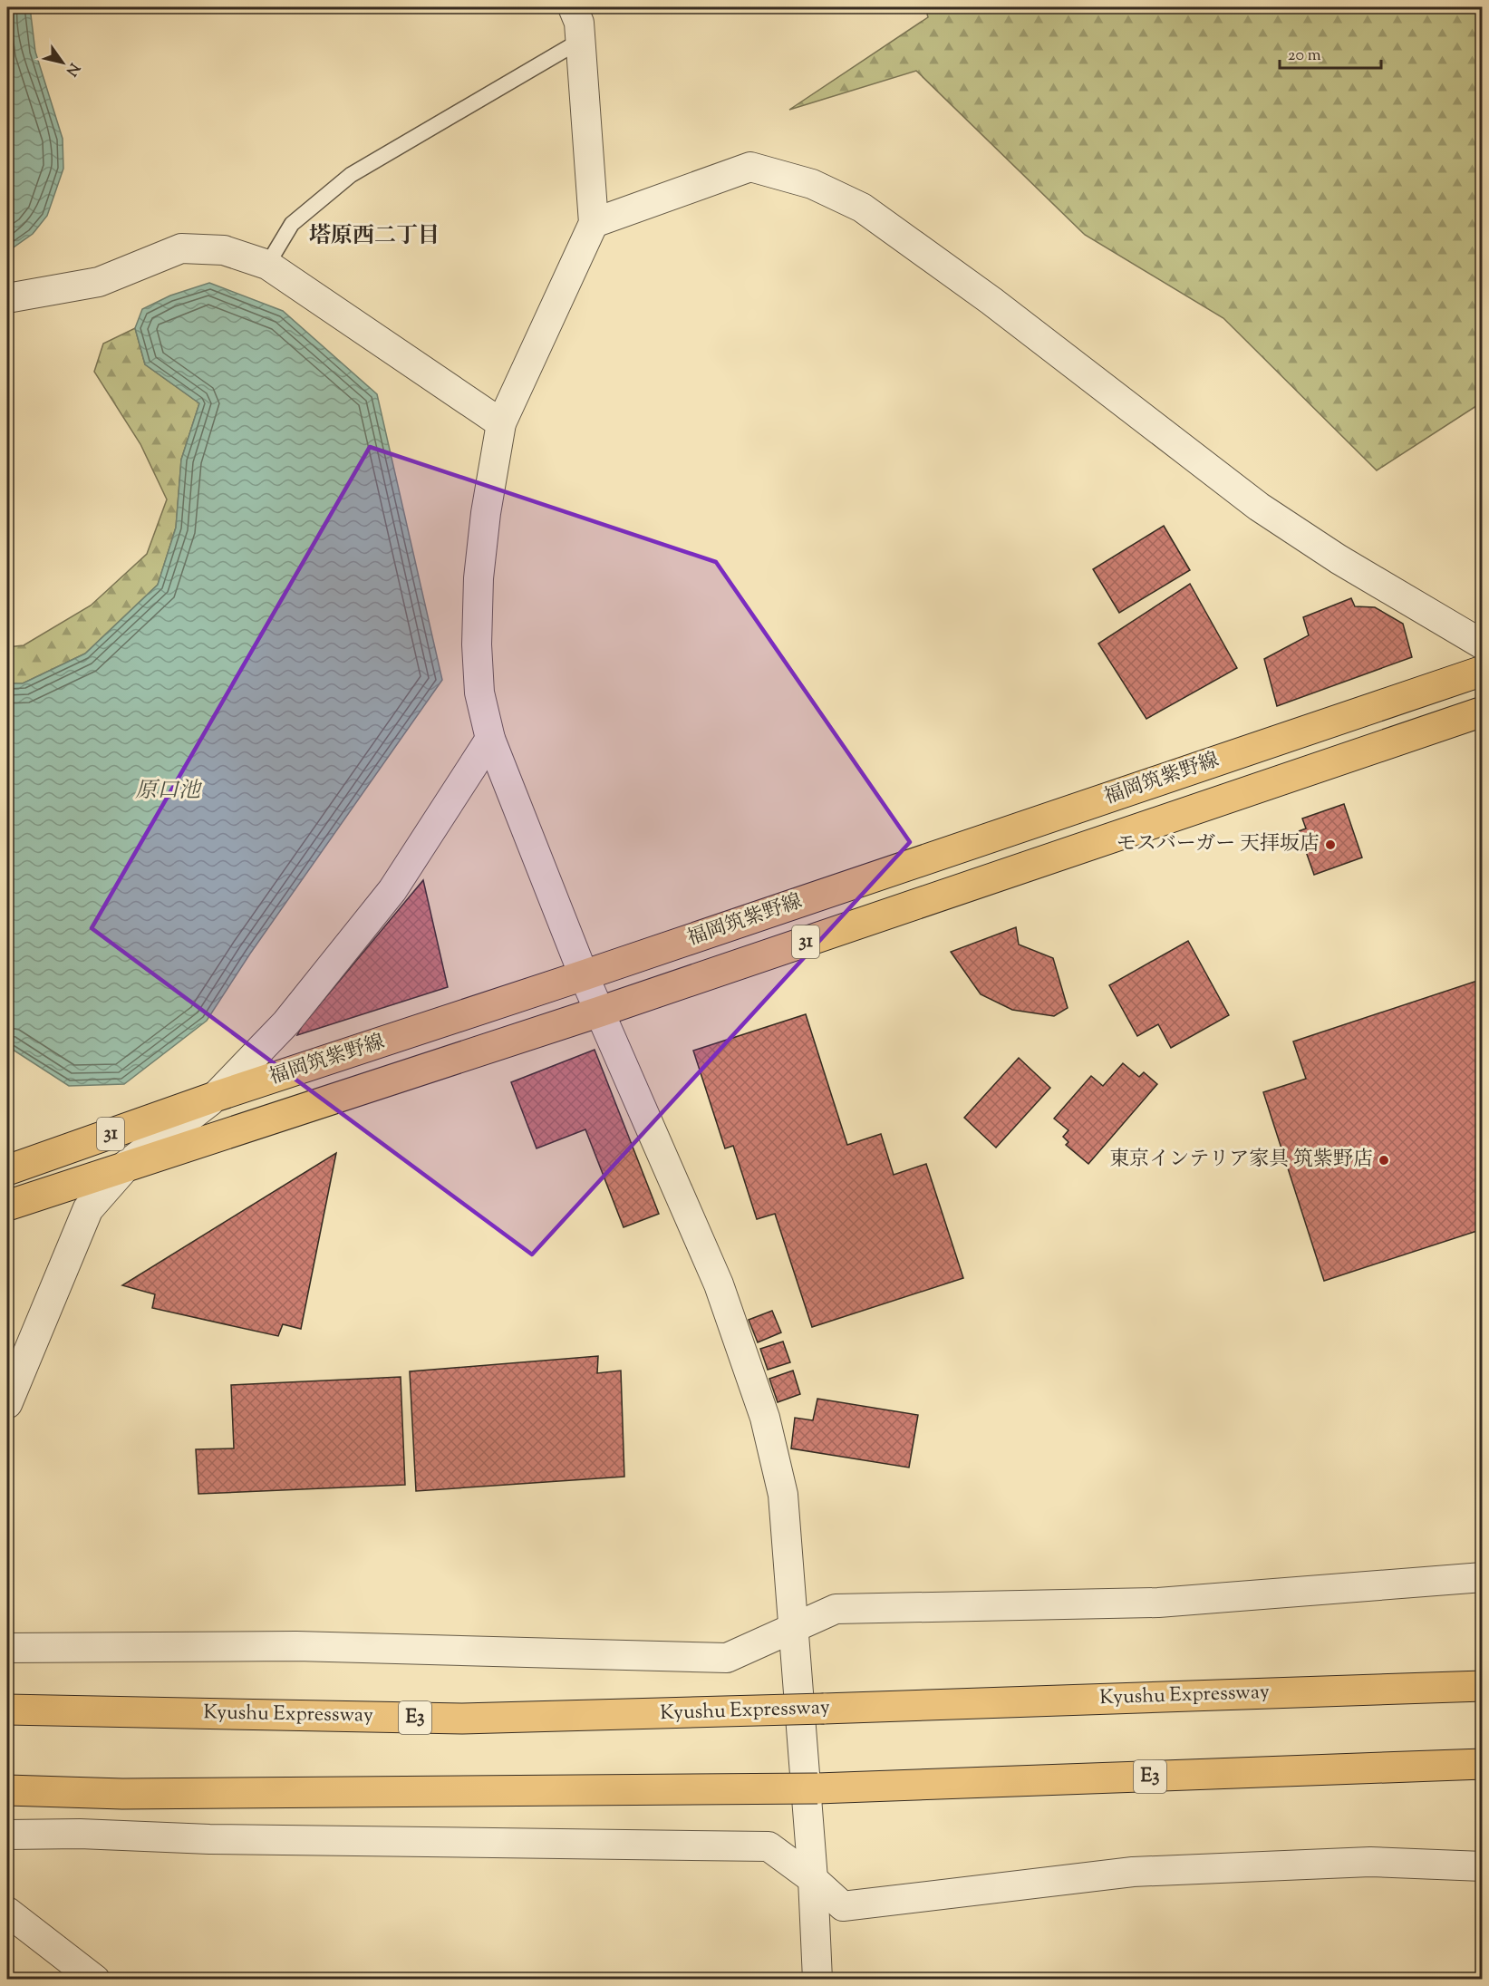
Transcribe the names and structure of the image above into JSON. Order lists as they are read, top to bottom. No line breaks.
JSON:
{"streets":{"main road":["福岡筑紫野線","31","Kyushu Expressway","E3"]},"districts":["塔原西二丁目"],"water":["原口池"],"places":["モスバーガー 天拝坂店","東京インテリア家具 筑紫野店"],"scale_bar":"20 m","north":"bottom right"}
